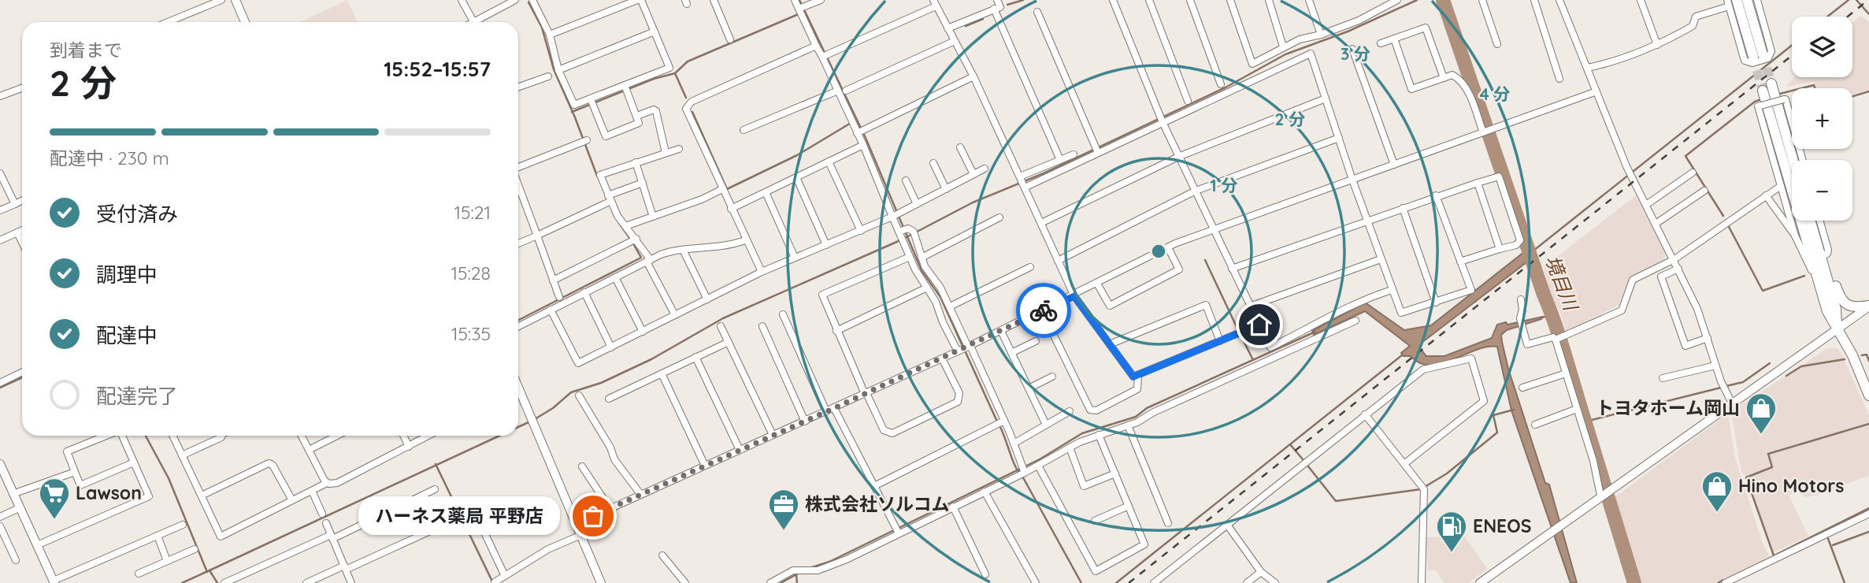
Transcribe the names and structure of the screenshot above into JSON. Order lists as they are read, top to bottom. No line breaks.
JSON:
{"water":["境目川"],"places":{"shop":["トヨタホーム岡山","Hino Motors"],"other":["ハーネス薬局 平野店"],"supermarket":["Lawson"],"office":["株式会社ソルコム"],"fuel station":["ENEOS"]},"page":{"map_buttons":["+","−"],"heading":["2 分","到着まで","15:52–15:57"],"bar":"配達中 · 230 m","list":[["受付済み","15:21"],["調理中","15:28"],["配達中","15:35"],"配達完了"],"bubble":"ハーネス薬局 平野店"},"rings":["3 分","4 分","2 分","1 分"]}
